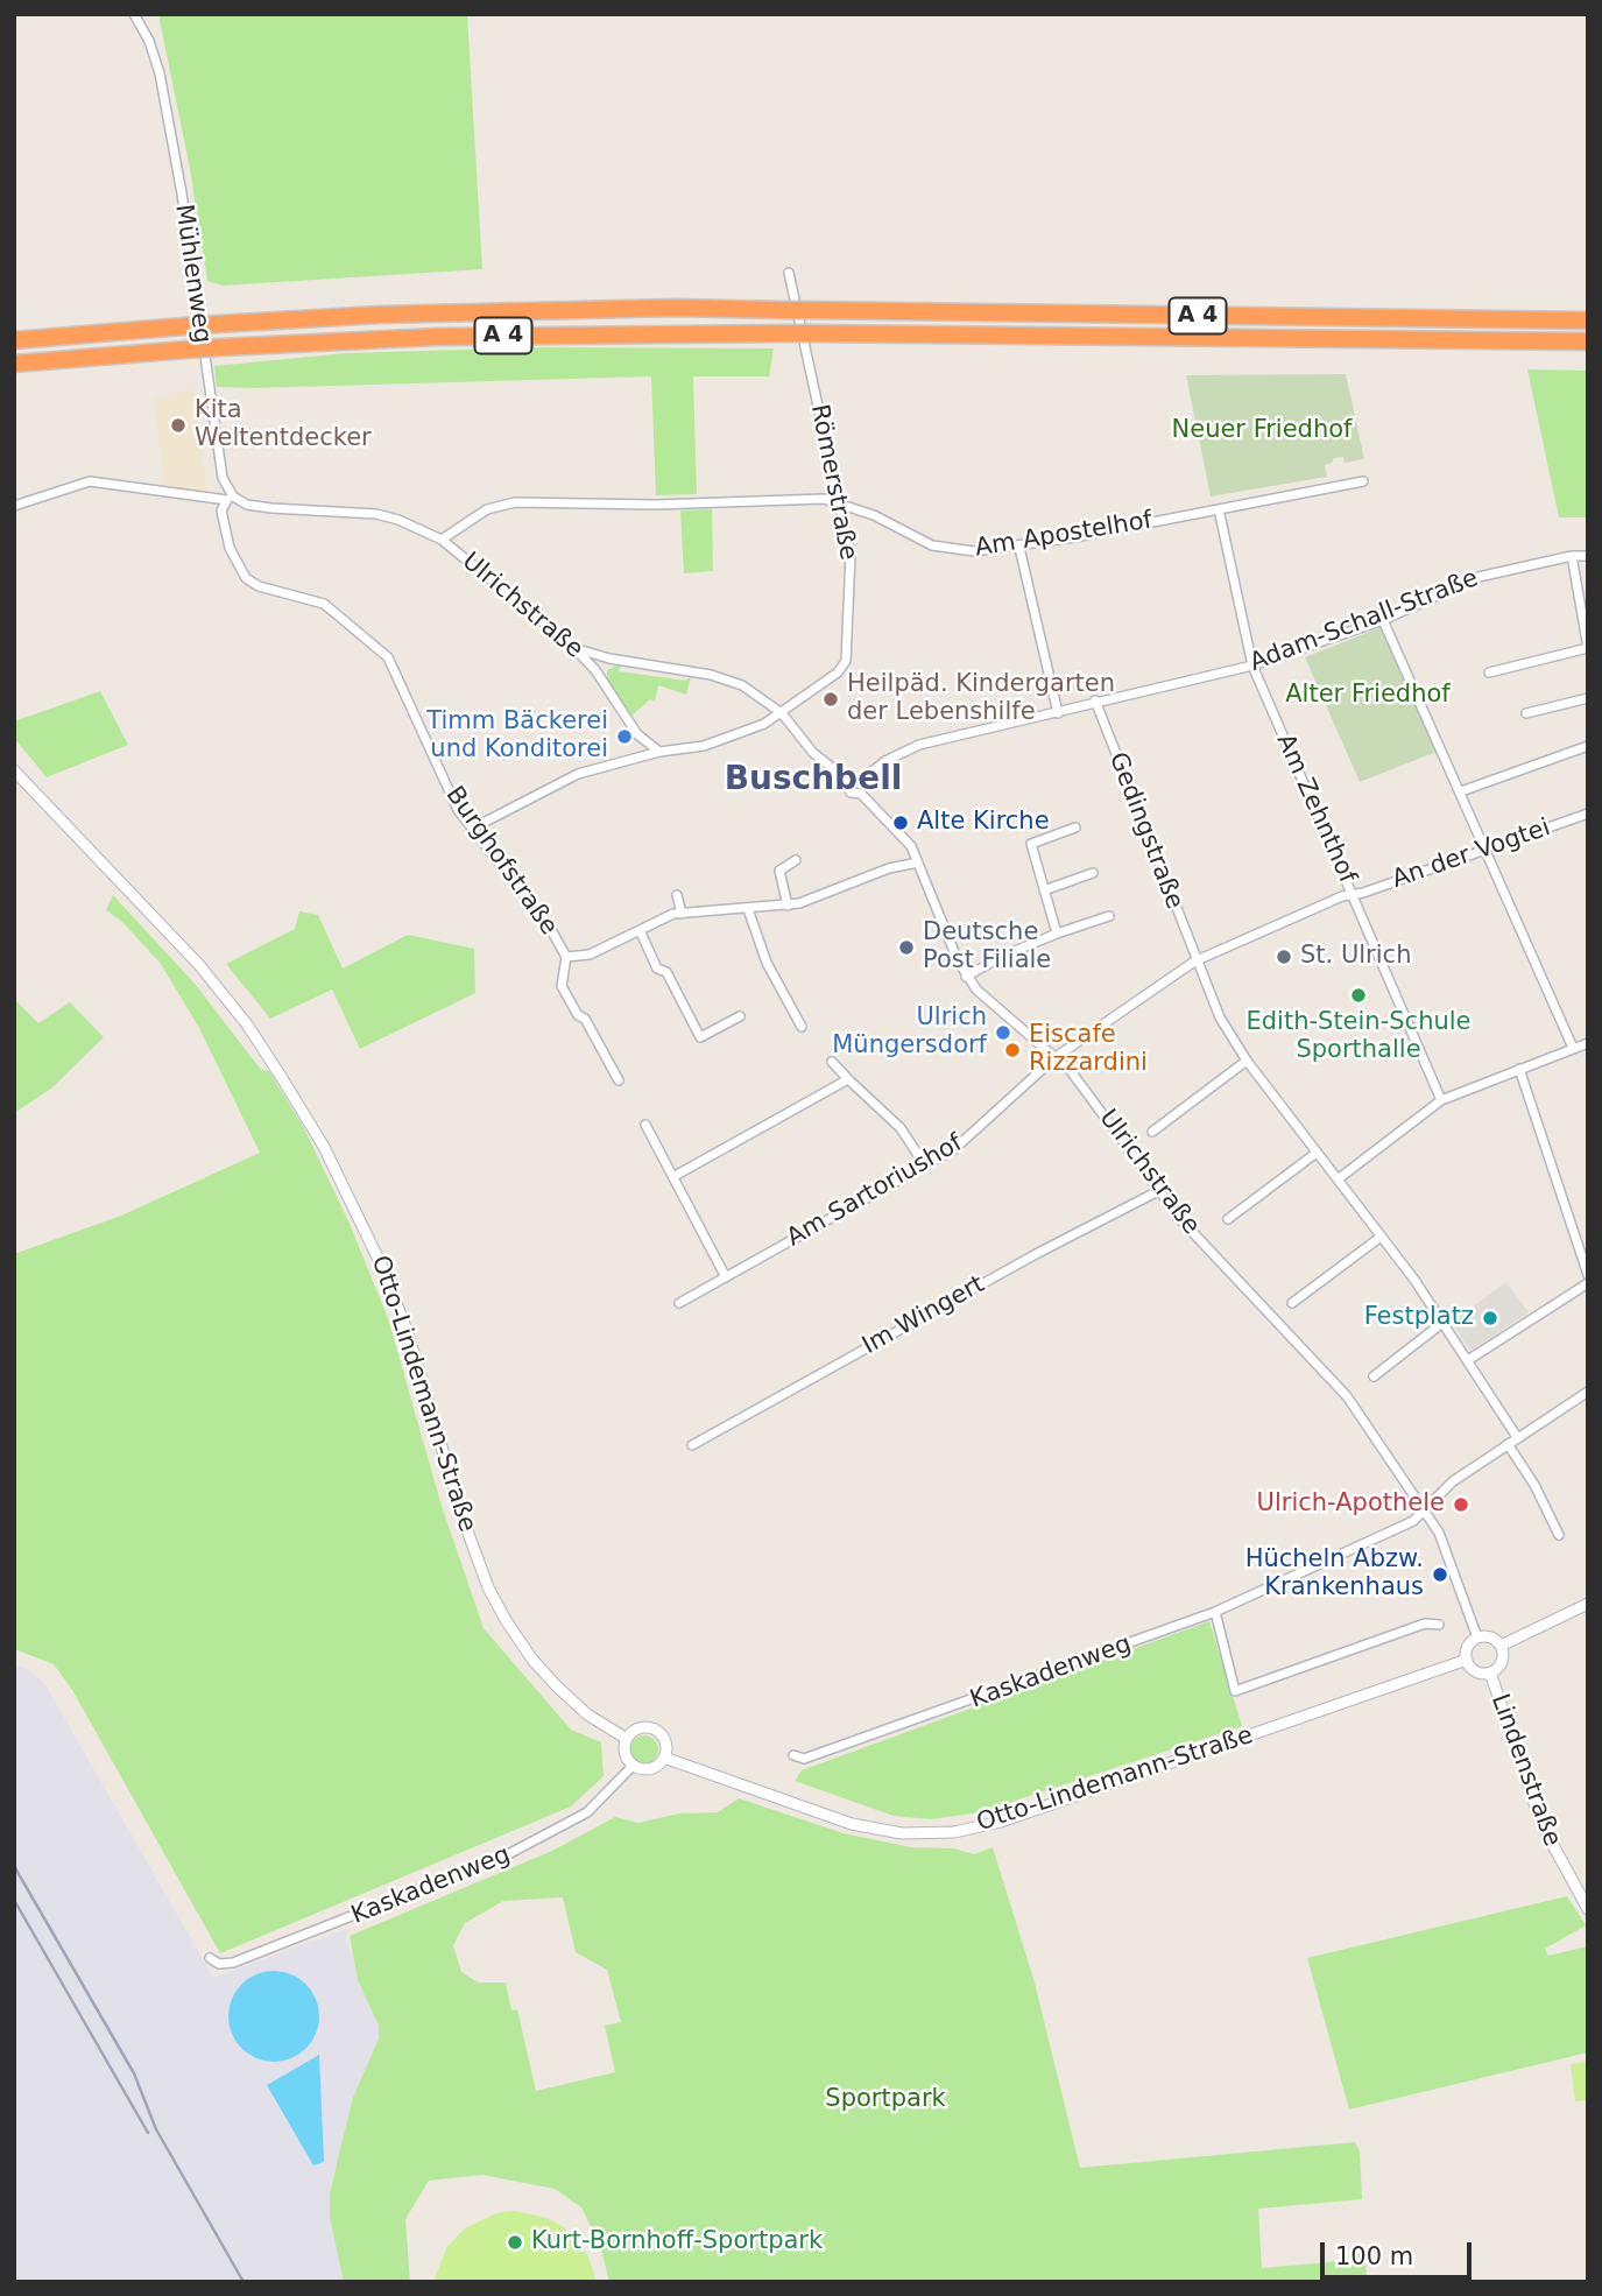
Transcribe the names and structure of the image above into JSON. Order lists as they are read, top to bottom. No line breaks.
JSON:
{"streets":{"highway":["A 4"],"street":["Mühlenweg","Römerstraße","Am Apostelhof","Ulrichstraße","Adam-Schall-Straße","Am Zehnthof","Gedingstraße","An der Vogtei","Burghofstraße","Am Sartoriushof","Im Wingert","Otto-Lindemann-Straße","Kaskadenweg","Lindenstraße"]},"crossings":[["Mühlenweg","Ulrichstraße"],["Mühlenweg","Burghofstraße"],["Römerstraße","Am Apostelhof"],["Am Apostelhof","Ulrichstraße"],["Am Apostelhof","Am Zehnthof"],["Ulrichstraße","Adam-Schall-Straße"],["Ulrichstraße","An der Vogtei"],["Ulrichstraße","Burghofstraße"],["Ulrichstraße","Am Sartoriushof"],["Ulrichstraße","Im Wingert"],["Ulrichstraße","Kaskadenweg"],["Adam-Schall-Straße","Am Zehnthof"],["Adam-Schall-Straße","Gedingstraße"],["Am Zehnthof","An der Vogtei"],["Gedingstraße","An der Vogtei"],["Gedingstraße","Kaskadenweg"],["An der Vogtei","Am Sartoriushof"],["Otto-Lindemann-Straße","Kaskadenweg"],["Otto-Lindemann-Straße","Lindenstraße"]],"districts":["Buschbell"],"parks":["Neuer Friedhof","Alter Friedhof","Sportpark"],"places":["Kita Weltentdecker","Heilpäd. Kindergarten der Lebenshilfe","Timm Bäckerei und Konditorei","Alte Kirche","Deutsche Post Filiale","St. Ulrich","Edith-Stein-Schule Sporthalle","Ulrich Müngersdorf","Eiscafe Rizzardini","Festplatz","Ulrich-Apothele","Hücheln Abzw. Krankenhaus","Kurt-Bornhoff-Sportpark"],"scale_bar":"100 m"}
